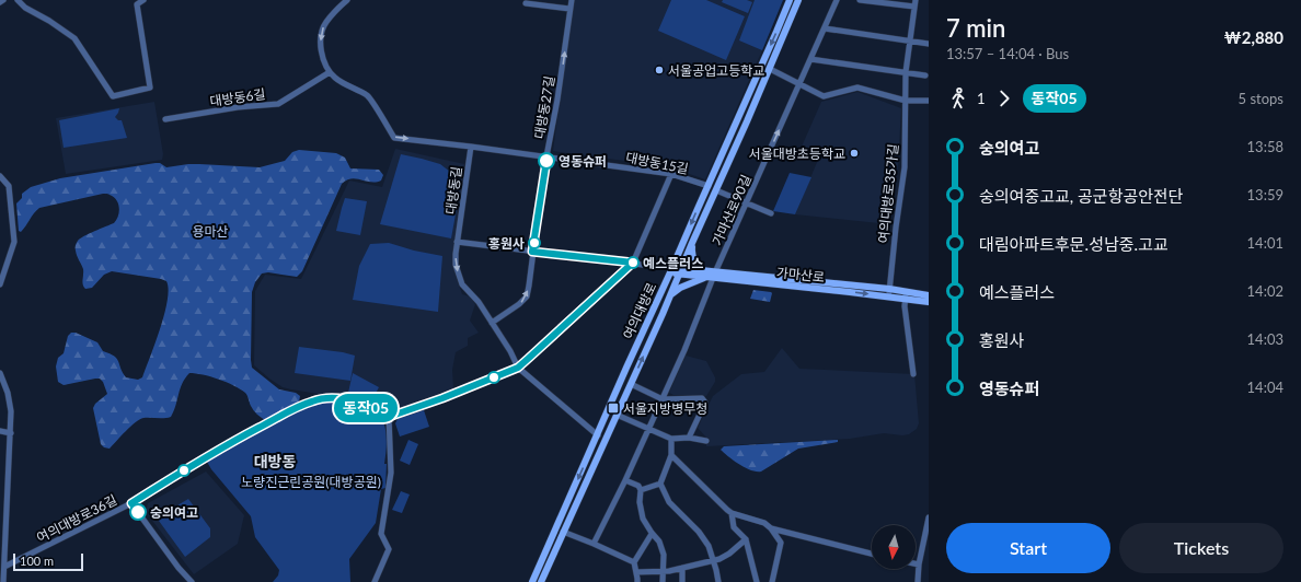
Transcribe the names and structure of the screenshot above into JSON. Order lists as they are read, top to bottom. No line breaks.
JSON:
{"streets":{"main road":["가마산로","여의대방로"],"street":["대방동6길","대방동27길","대방동15길","대방동길","여의대방로35가길","가마산로90길","여의대방로36길"]},"crossings":[["대방동27길","대방동15길"],["대방동27길","대방동길"],["대방동15길","대방동길"],["대방동15길","여의대방로"],["대방동길","여의대방로"],["여의대방로35가길","가마산로"],["가마산로90길","가마산로"],["가마산로","여의대방로"]],"one_way":["대방동27길"],"districts":["대방동"],"parks":["용마산","노량진근린공원(대방공원)"],"places":{"other":["서울공업고등학교","서울대방초등학교","영동슈퍼","홍원사","예스플러스","숭의여고"],"transit":["서울지방병무청"]},"lines":["bus line 동작05"],"scale_bar":"100 m","north":"bottom","page":{"on_map":"동작05","heading":["7 min","13:57 – 14:04 · Bus","₩2,880"],"legs":["1","동작05","5 stops"],"list":[{"name":"숭의여고","value":"13:58"},{"name":"숭의여중고교, 공군항공안전단","value":"13:59"},{"name":"대림아파트후문.성남중.고교","value":"14:01"},{"name":"예스플러스","value":"14:02"},{"name":"홍원사","value":"14:03"},{"name":"영동슈퍼","value":"14:04"}],"buttons":["Start","Tickets"],"scale":"100 m"}}
